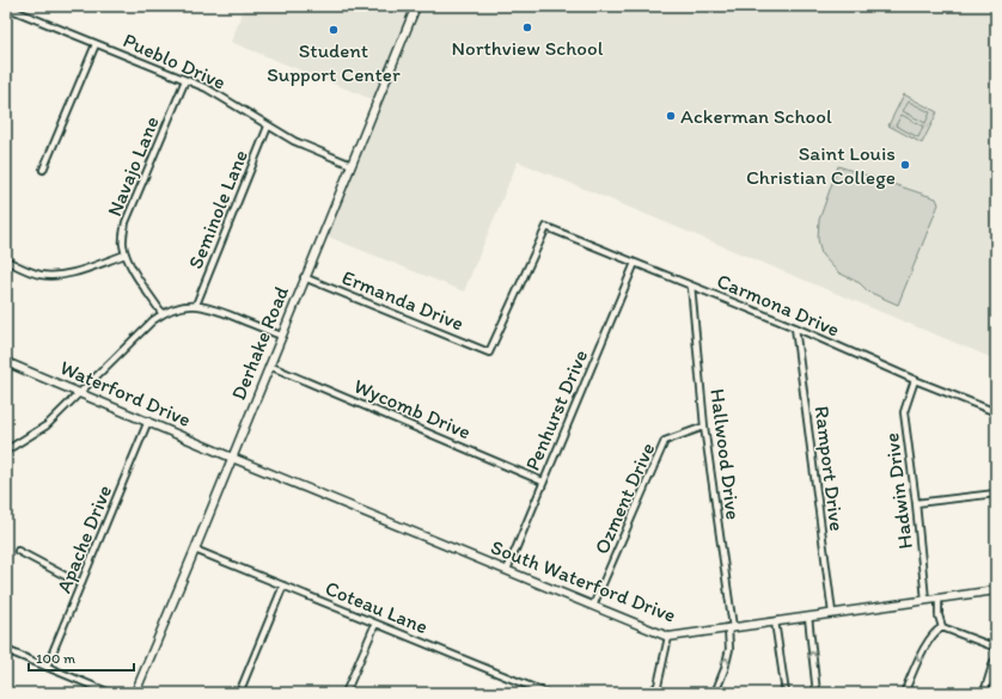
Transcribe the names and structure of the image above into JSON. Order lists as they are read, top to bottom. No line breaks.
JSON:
{"streets":{"street":["Pueblo Drive","Navajo Lane","Seminole Lane","Ermanda Drive","Carmona Drive","Derhake Road","Waterford Drive","Wycomb Drive","Penhurst Drive","Hallwood Drive","Ramport Drive","Hadwin Drive","Ozment Drive","Apache Drive","South Waterford Drive","Coteau Lane"]},"crossings":[["Pueblo Drive","Navajo Lane"],["Pueblo Drive","Seminole Lane"],["Pueblo Drive","Derhake Road"],["Ermanda Drive","Carmona Drive"],["Ermanda Drive","Derhake Road"],["Carmona Drive","Penhurst Drive"],["Carmona Drive","Hallwood Drive"],["Carmona Drive","Ramport Drive"],["Carmona Drive","Hadwin Drive"],["Derhake Road","Waterford Drive"],["Derhake Road","Wycomb Drive"],["Derhake Road","South Waterford Drive"],["Derhake Road","Coteau Lane"],["Waterford Drive","Apache Drive"],["Waterford Drive","South Waterford Drive"],["Wycomb Drive","Penhurst Drive"],["Penhurst Drive","South Waterford Drive"],["Hallwood Drive","Ozment Drive"],["Hallwood Drive","South Waterford Drive"],["Ramport Drive","South Waterford Drive"],["Hadwin Drive","South Waterford Drive"],["Ozment Drive","South Waterford Drive"]],"places":["Northview School","Student Support Center","Ackerman School","Saint Louis Christian College"],"scale_bar":"100 m"}
